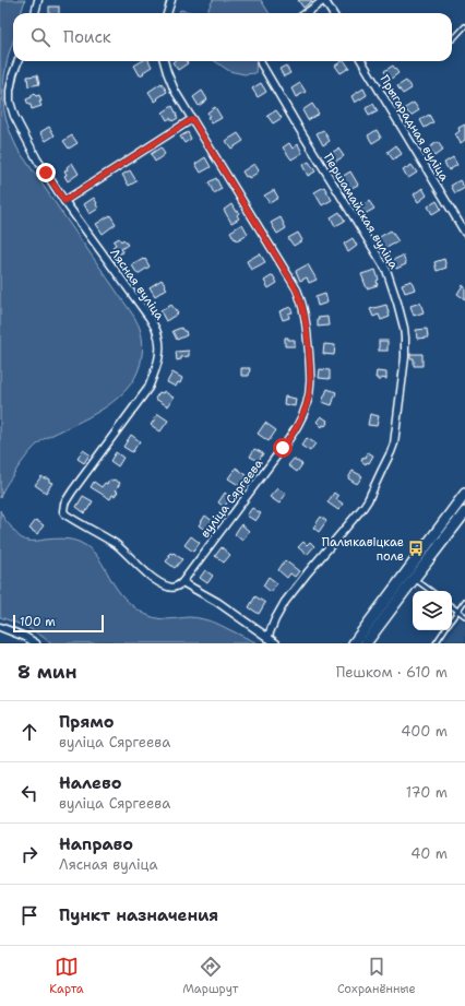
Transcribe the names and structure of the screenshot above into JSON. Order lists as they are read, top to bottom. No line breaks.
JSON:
{"streets":{"street":["Прыгарадная вуліца","Першамайская вуліца","Лясная вуліца","вуліца Сяргеева"]},"crossings":[["Лясная вуліца","вуліца Сяргеева"]],"places":{"bus stop":["Палыкавіцкае поле"]},"scale_bar":"100 m","page":{"search":"Поиск","scale":"100 m","heading":["8 мин","Пешком · 610 m"],"list":[["Прямо","вуліца Сяргеева","400 m"],["Налево","вуліца Сяргеева","170 m"],["Направо","Лясная вуліца","40 m"],"Пункт назначения"],"nav":["Карта","Маршрут","Сохранённые"]}}
